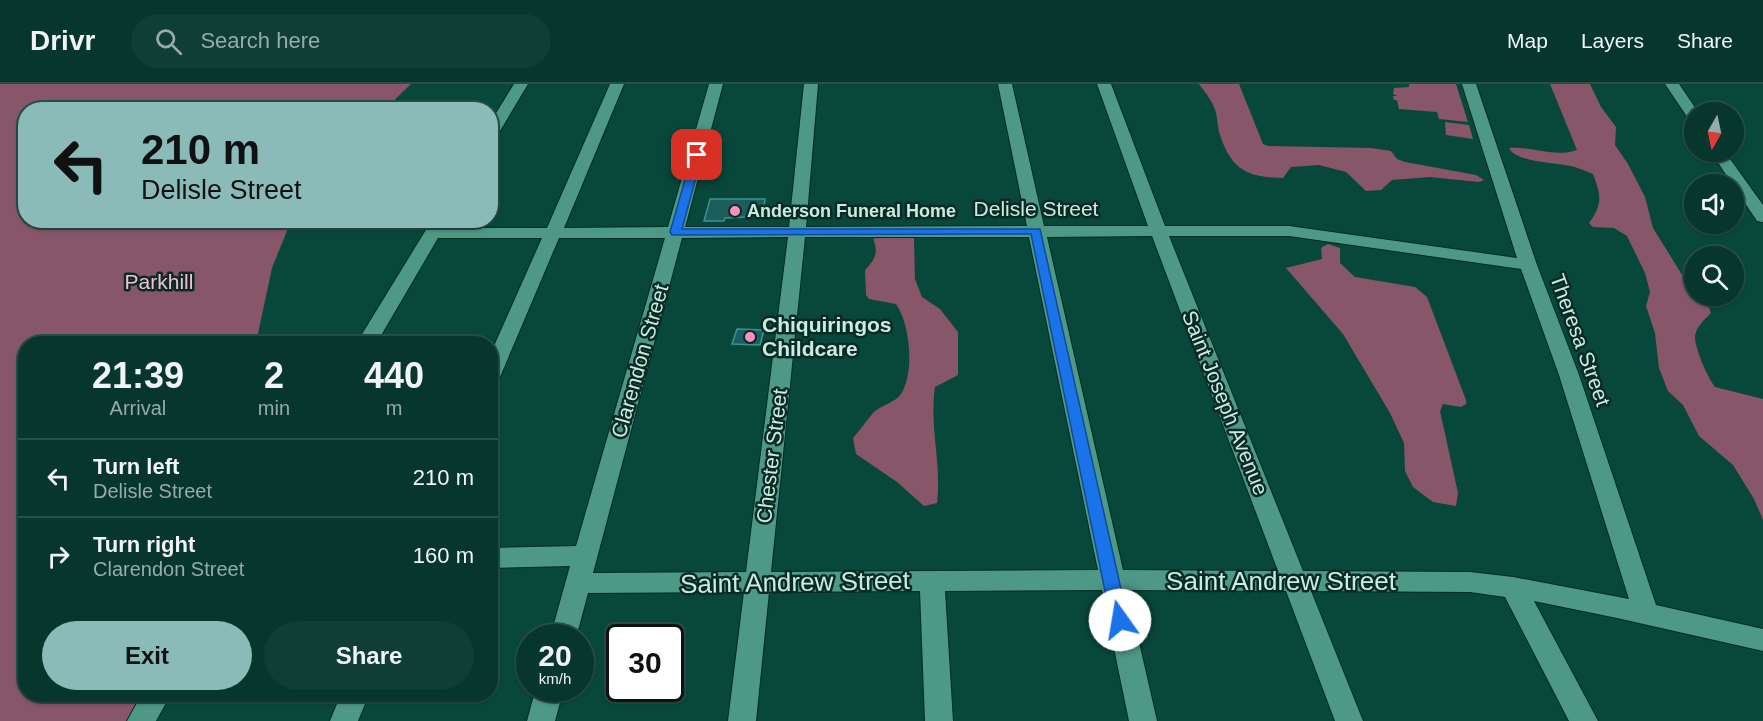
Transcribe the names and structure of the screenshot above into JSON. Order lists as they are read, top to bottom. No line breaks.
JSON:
{"streets":{"street":["Delisle Street","Theresa Street","Clarendon Street","Saint Joseph Avenue","Chester Street","Saint Andrew Street"]},"crossings":[["Delisle Street","Theresa Street"],["Delisle Street","Clarendon Street"],["Delisle Street","Saint Joseph Avenue"],["Delisle Street","Chester Street"],["Theresa Street","Saint Andrew Street"],["Clarendon Street","Saint Andrew Street"],["Saint Joseph Avenue","Saint Andrew Street"],["Chester Street","Saint Andrew Street"]],"parks":["Parkhill"],"places":["Anderson Funeral Home","Chiquiringos Childcare"],"north":"bottom","page":{"header":"Drivr","search":"Search here","nav":["Map","Layers","Share"],"turn":["210 m","Delisle Street"],"eta":["21:39","Arrival","2","min","440","m"],"list":[{"name":"Turn left","note":"Delisle Street","value":"210 m"},{"name":"Turn right","note":"Clarendon Street","value":"160 m"}],"buttons":["Exit","Share"],"speed":"20 km/h","limit":"30"}}
